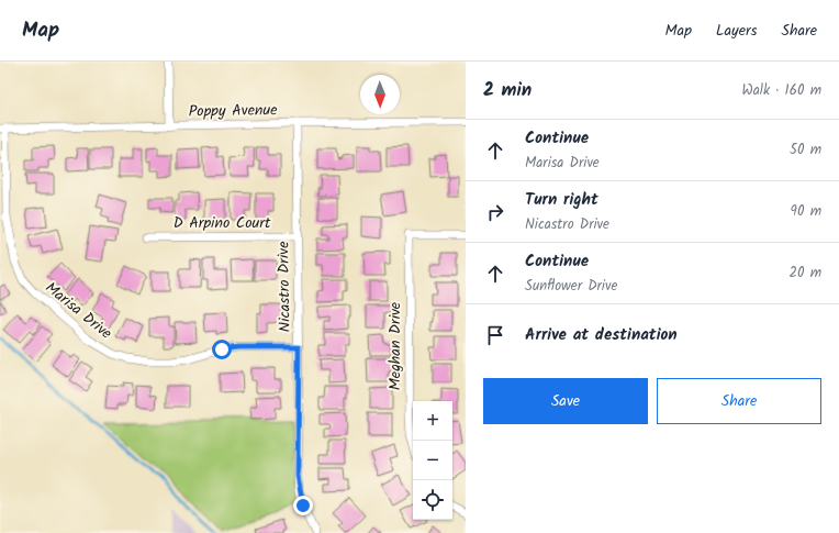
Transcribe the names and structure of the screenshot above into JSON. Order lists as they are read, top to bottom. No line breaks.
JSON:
{"streets":{"street":["Poppy Avenue","D Arpino Court","Nicastro Drive","Marisa Drive","Meghan Drive"]},"crossings":[["Poppy Avenue","Nicastro Drive"],["Poppy Avenue","Marisa Drive"],["D Arpino Court","Nicastro Drive"],["Nicastro Drive","Marisa Drive"]],"north":"bottom","page":{"header":"Map","nav":["Map","Layers","Share"],"heading":["2 min","Walk · 160 m"],"list":[["Continue","Marisa Drive","50 m"],["Turn right","Nicastro Drive","90 m"],["Continue","Sunflower Drive","20 m"],"Arrive at destination"],"buttons":["Save","Share"],"map_buttons":["+","−"]}}
